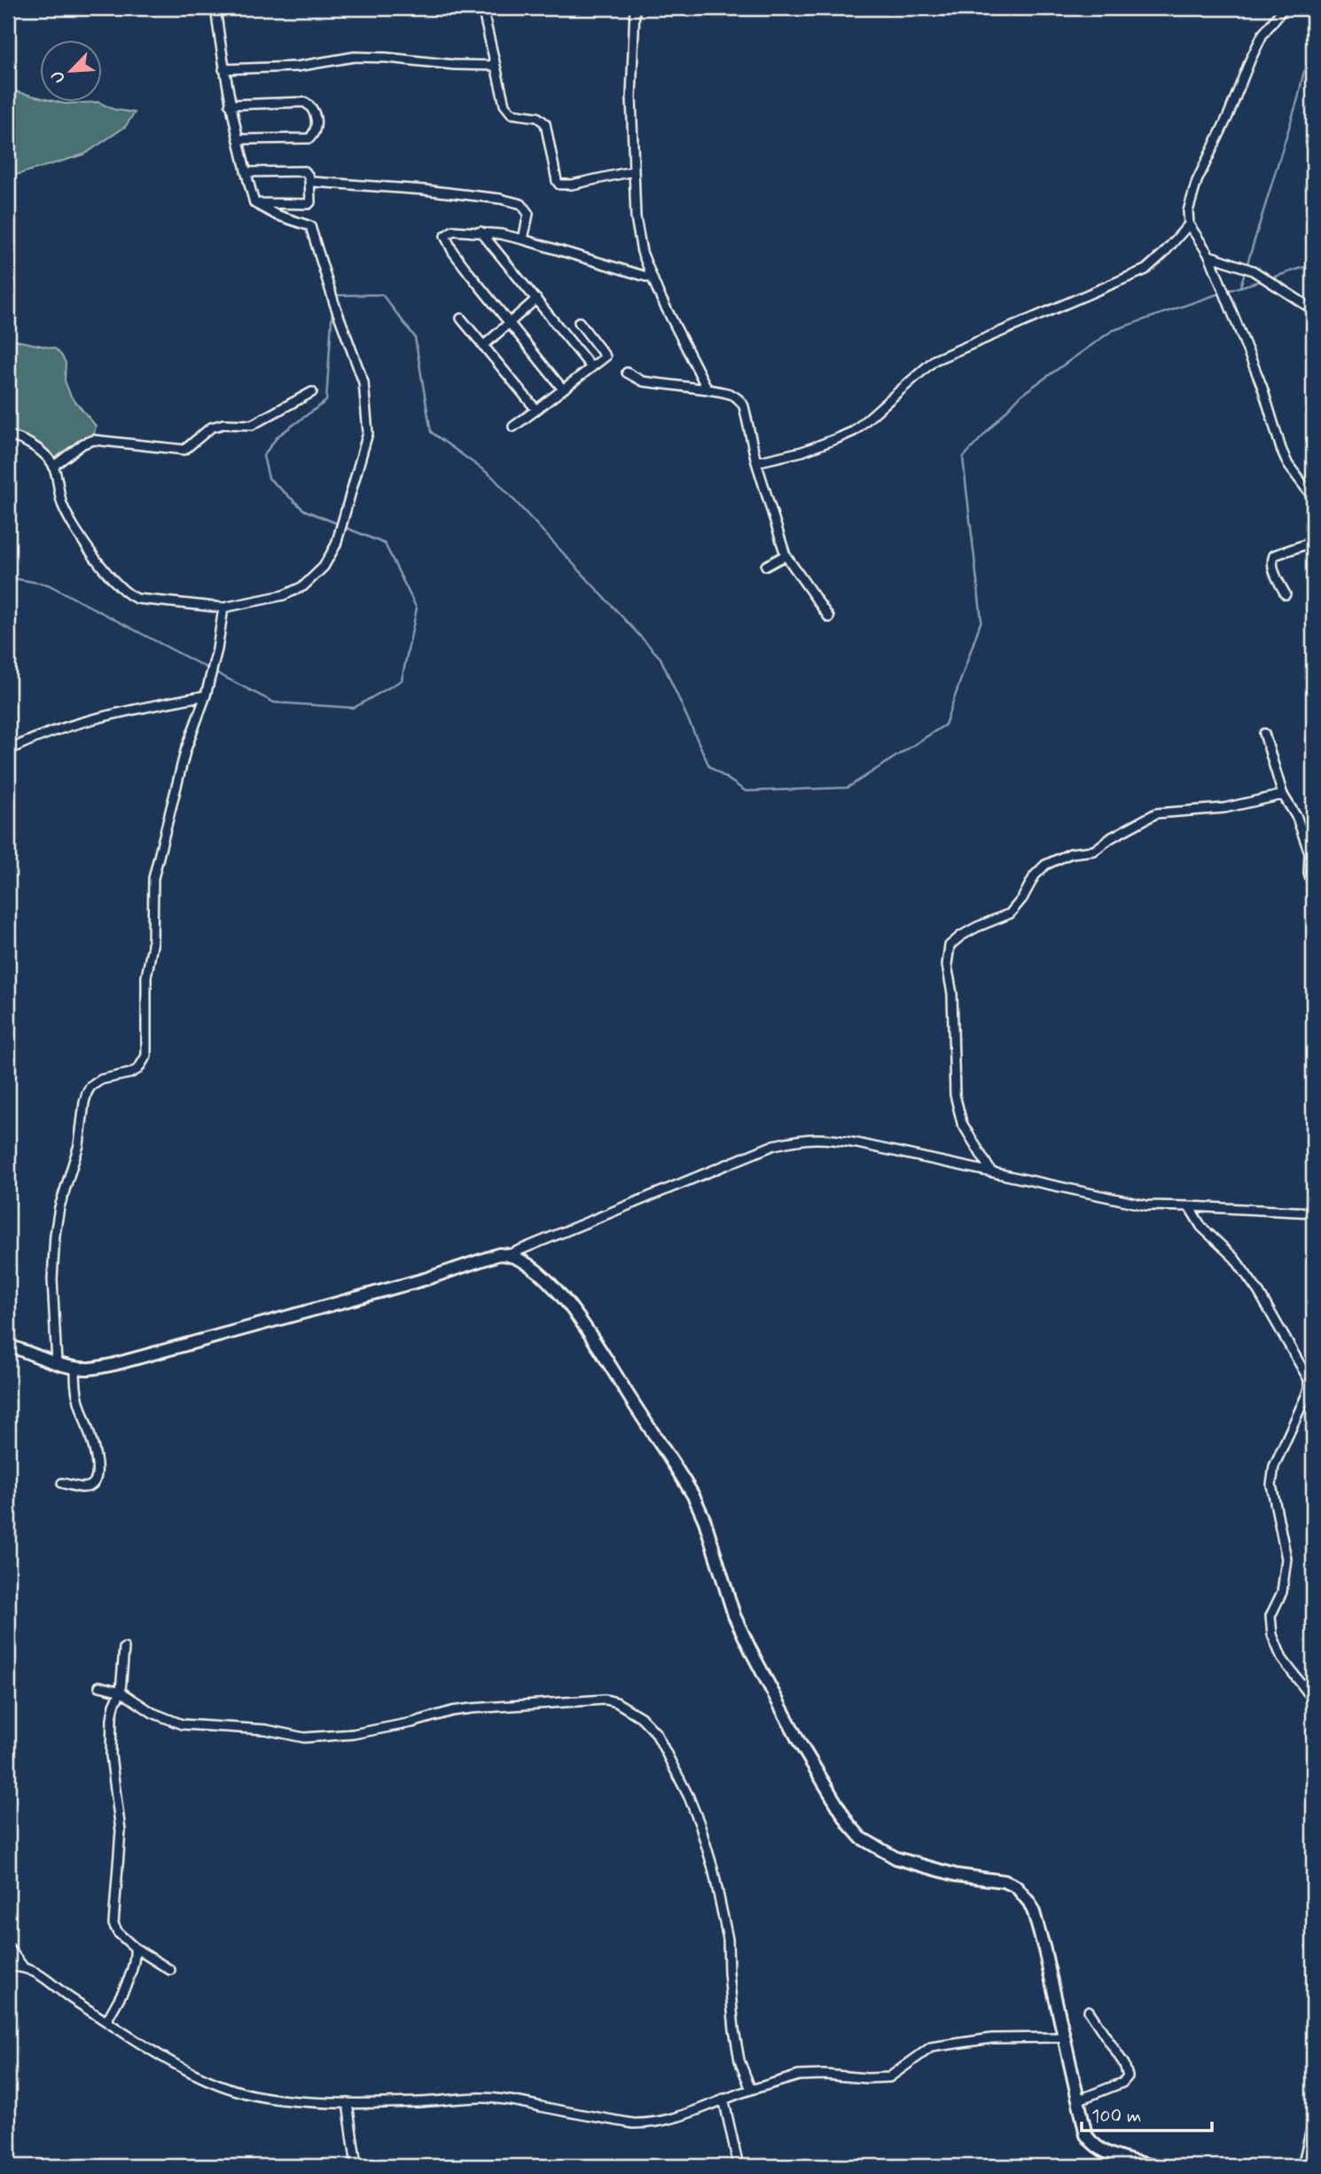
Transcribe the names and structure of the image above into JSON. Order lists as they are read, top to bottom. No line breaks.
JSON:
{"scale_bar":"100 m","north":"bottom left"}
